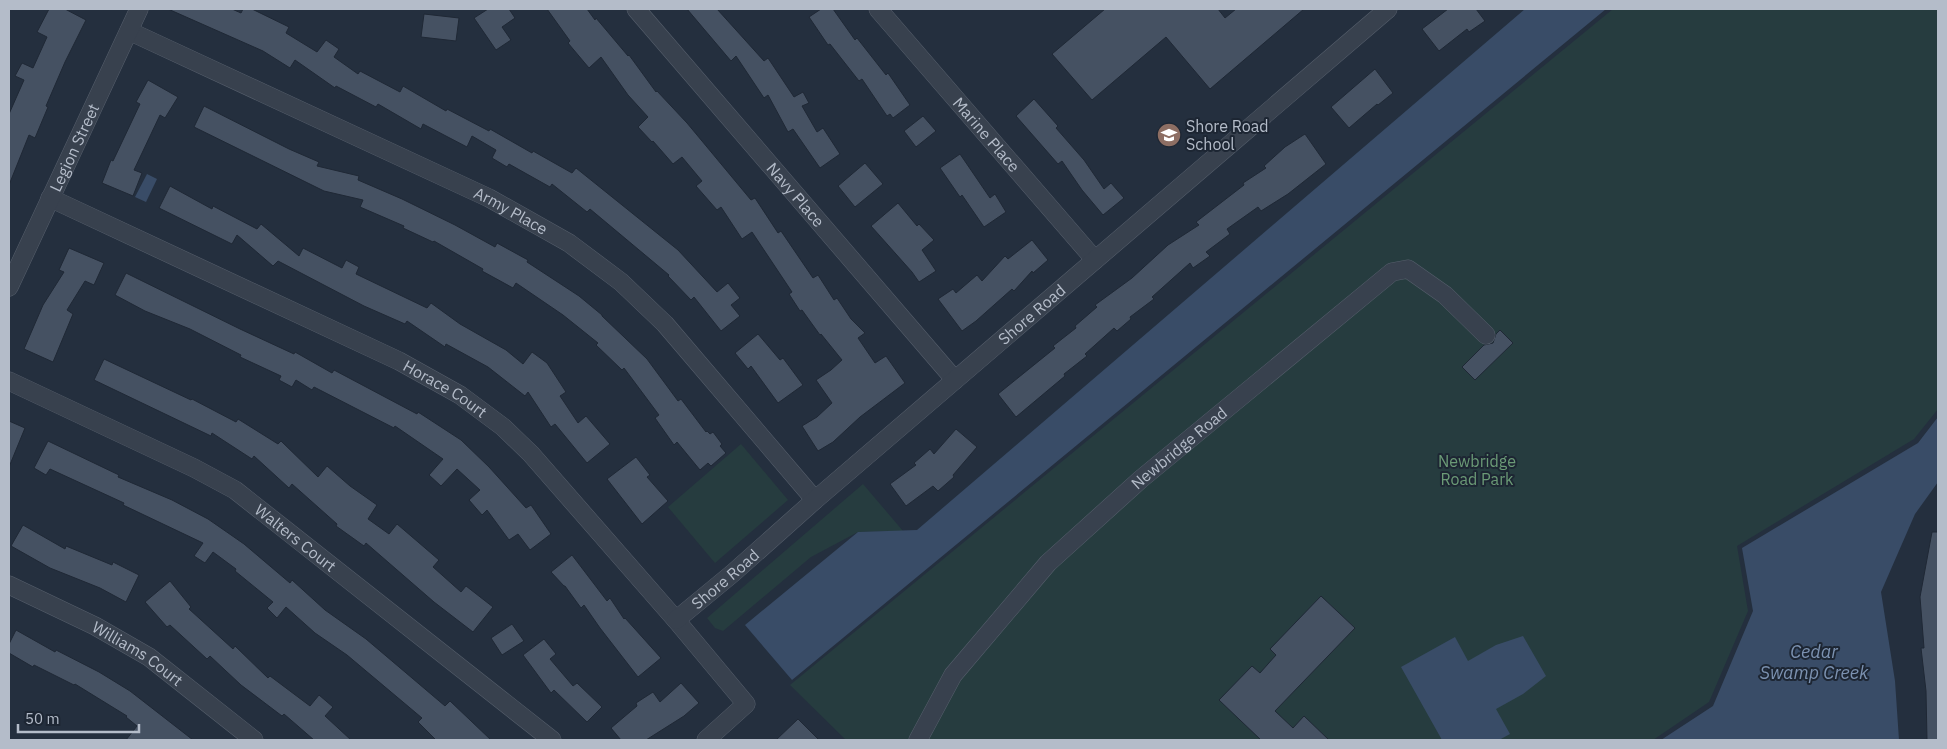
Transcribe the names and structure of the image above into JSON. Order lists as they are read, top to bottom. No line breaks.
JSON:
{"streets":{"street":["Marine Place","Legion Street","Navy Place","Army Place","Shore Road","Horace Court","Newbridge Road","Walters Court","Williams Court"]},"crossings":[["Marine Place","Shore Road"],["Legion Street","Army Place"],["Legion Street","Horace Court"],["Navy Place","Shore Road"],["Army Place","Shore Road"],["Shore Road","Horace Court"]],"water":["Cedar Swamp Creek"],"parks":["Newbridge Road Park"],"places":{"school or university":["Shore Road School"]},"scale_bar":"50 m"}
